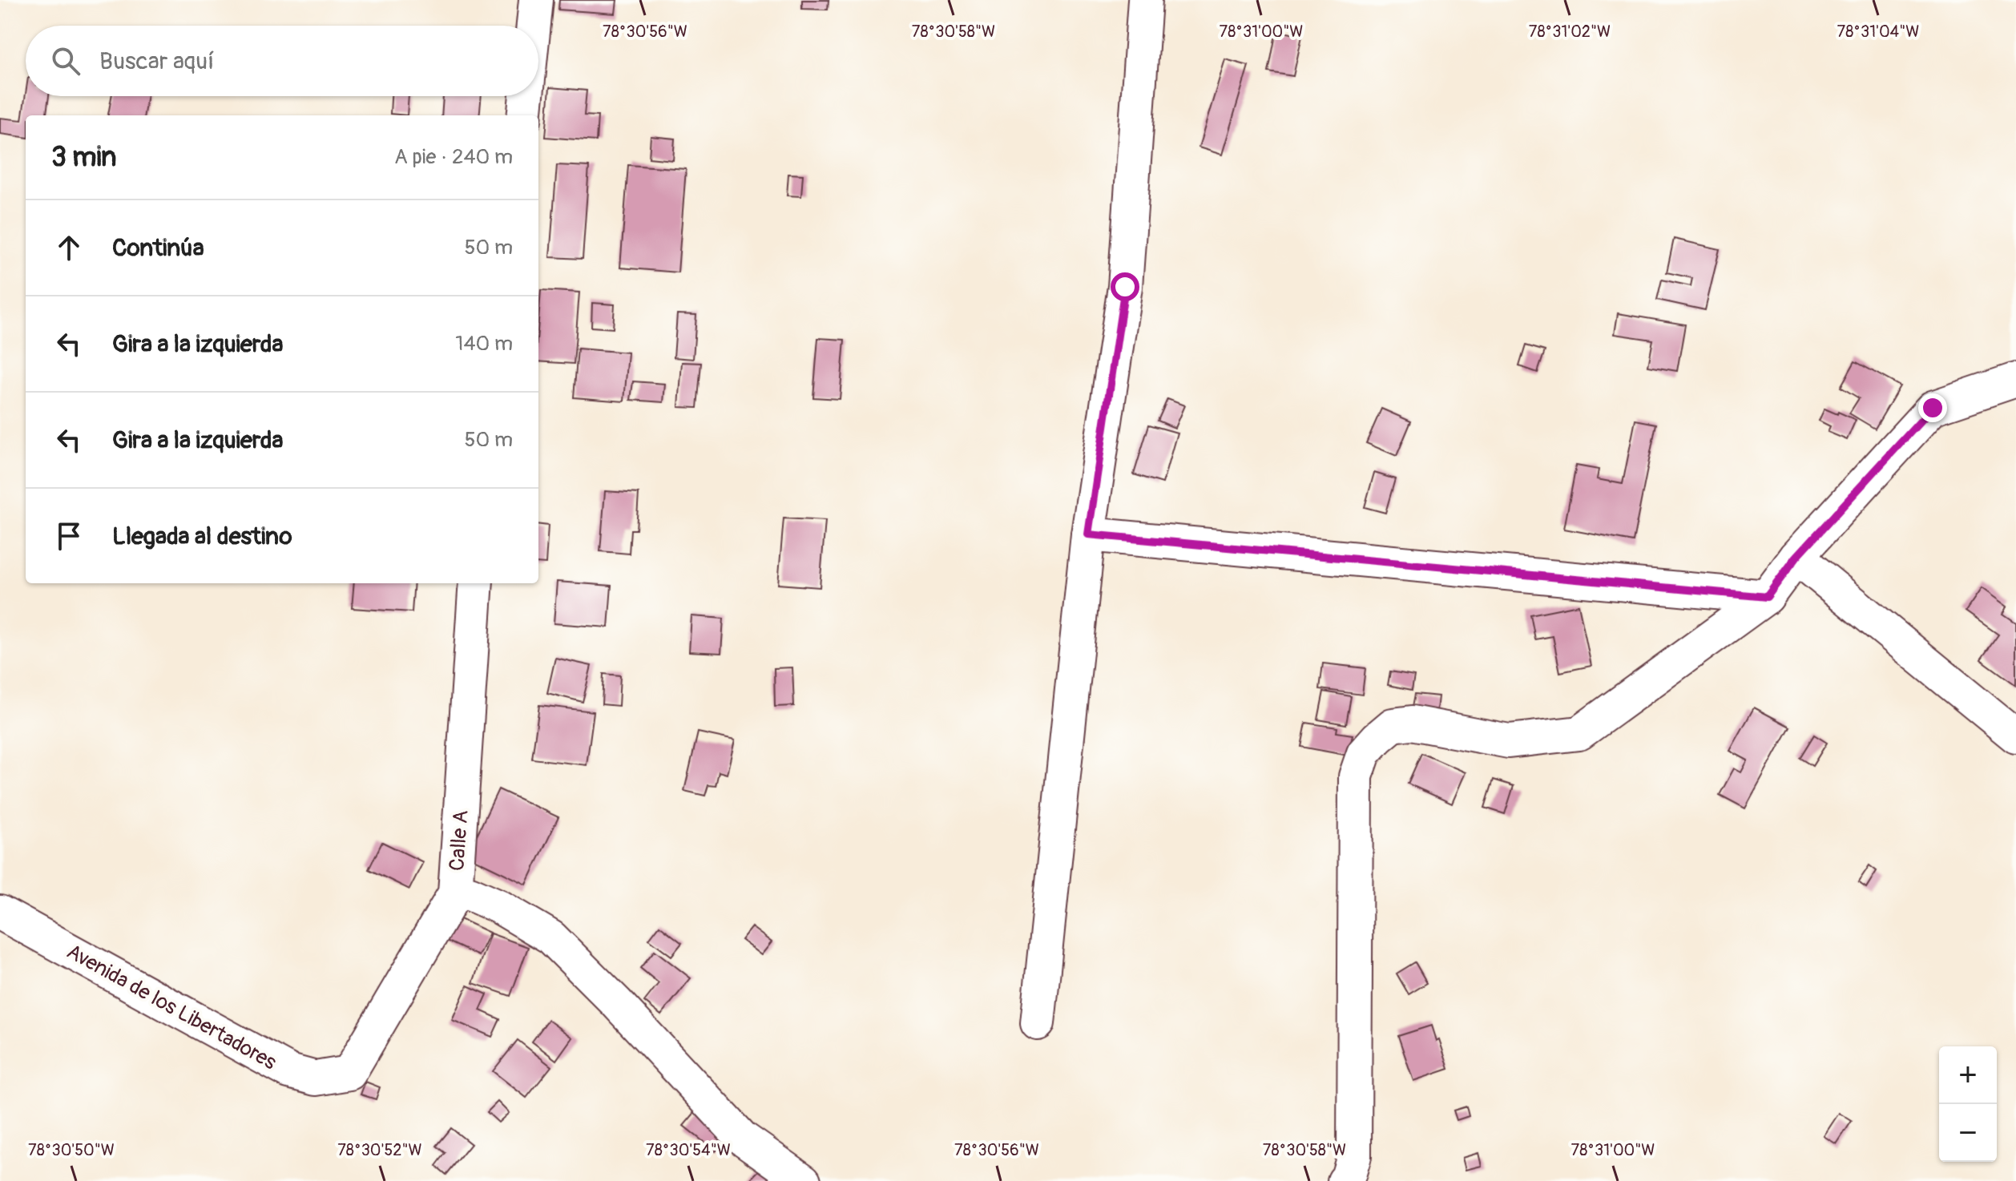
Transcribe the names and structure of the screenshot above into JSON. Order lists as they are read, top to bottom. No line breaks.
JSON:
{"streets":{"street":["Calle A","Avenida de los Libertadores"]},"crossings":[["Calle A","Avenida de los Libertadores"]],"page":{"search":"Buscar aquí","heading":["3 min","A pie · 240 m"],"list":[["Continúa","50 m"],["Gira a la izquierda","140 m"],["Gira a la izquierda","50 m"],"Llegada al destino"],"map_buttons":["+","−"]},"coordinates":["78°30'56\"W","78°30'58\"W","78°31'00\"W","78°31'02\"W","78°31'04\"W","78°30'50\"W","78°30'52\"W","78°30'54\"W"]}
